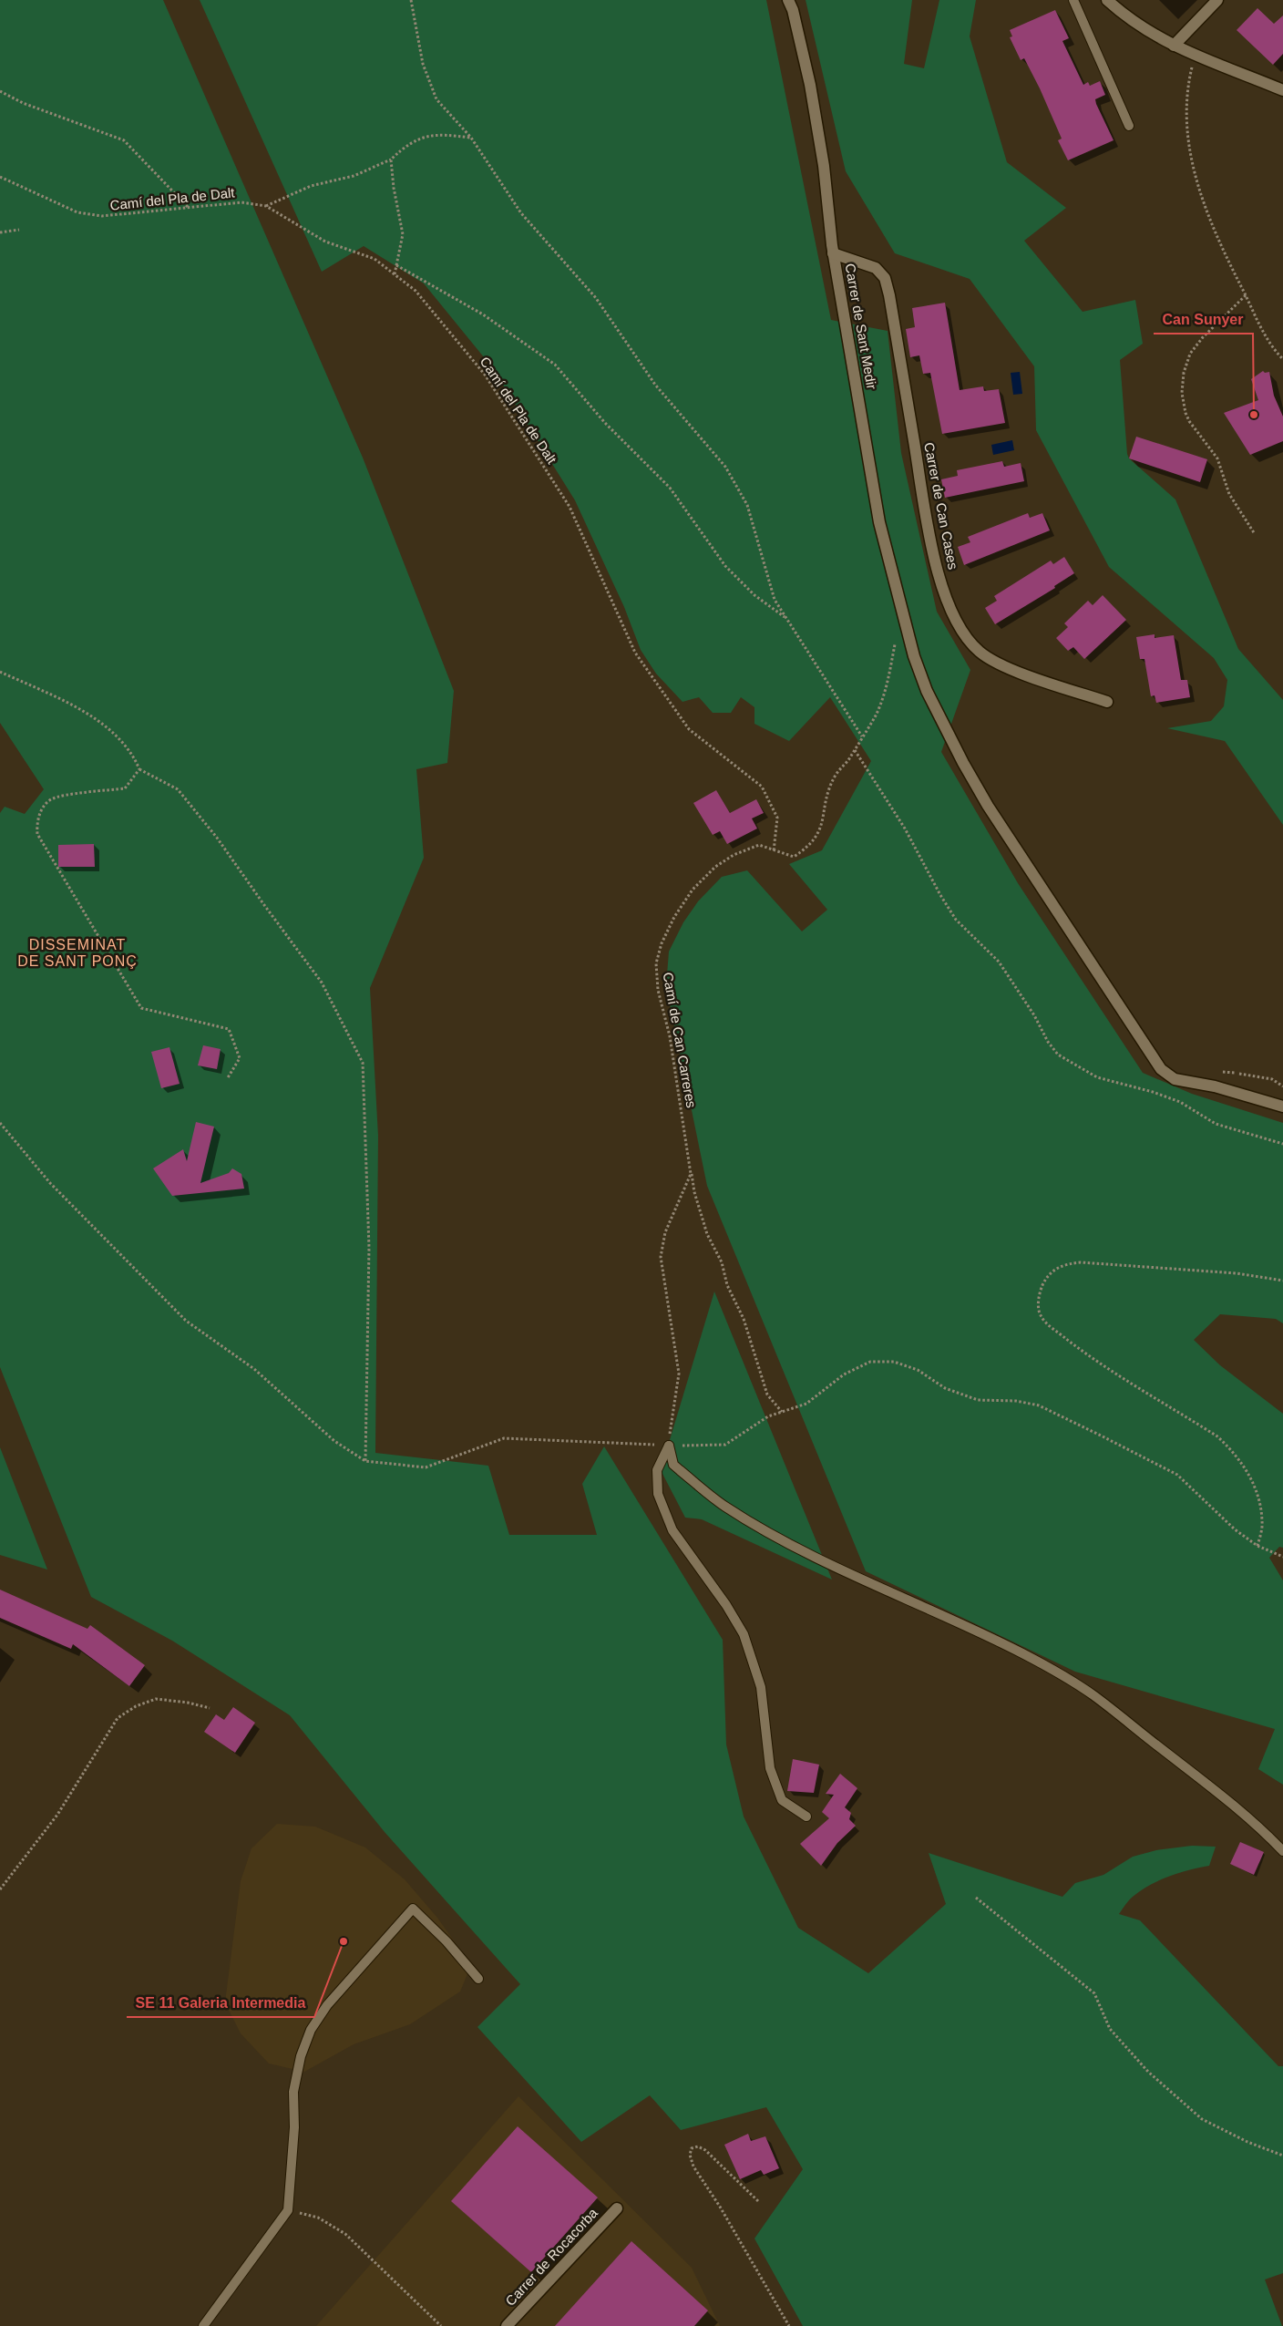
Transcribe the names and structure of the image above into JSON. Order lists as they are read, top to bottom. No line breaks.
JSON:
{"streets":{"street":["Carrer de Sant Medir","Carrer de Can Cases","Carrer de Rocacorba"],"path":["Camí del Pla de Dalt","Camí de Can Carreres"]},"crossings":[["Camí del Pla de Dalt","Camí de Can Carreres"],["Carrer de Sant Medir","Carrer de Can Cases"],["Carrer de Sant Medir","Camí de Can Carreres"]],"districts":["DISSEMINAT DE SANT PONÇ"],"places":["Can Sunyer","SE 11 Galeria Intermedia"]}
